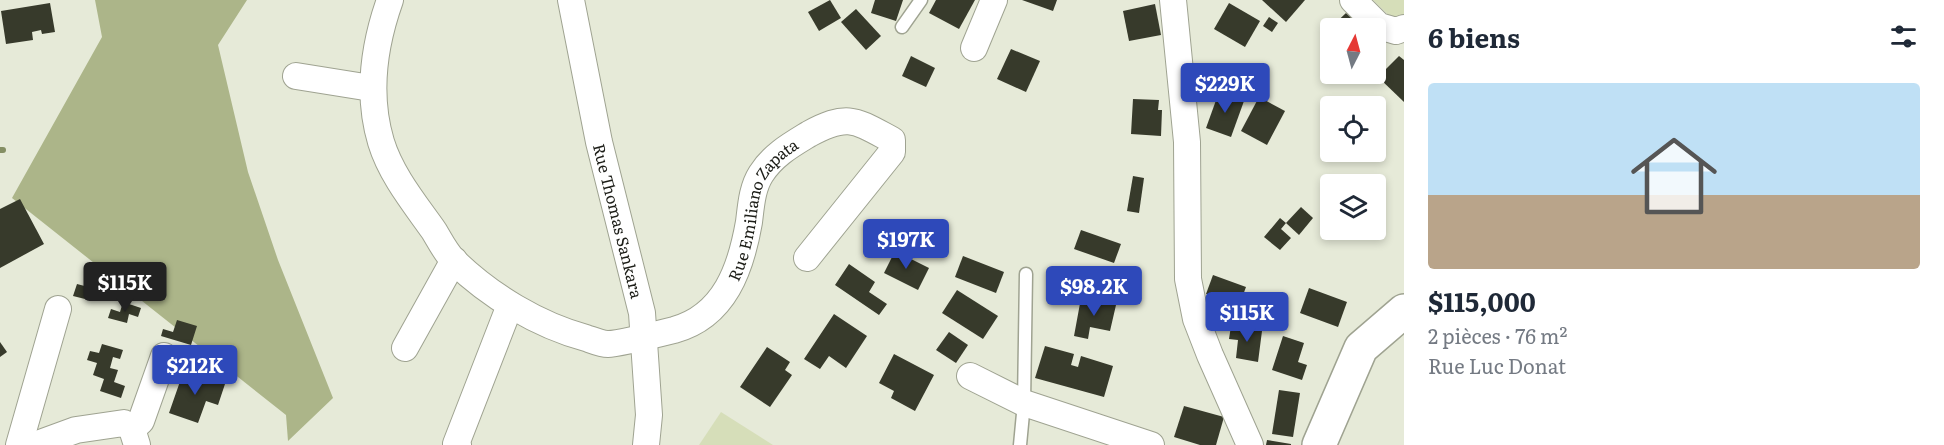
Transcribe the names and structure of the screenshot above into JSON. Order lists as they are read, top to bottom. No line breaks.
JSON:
{"streets":{"street":["Rue Emiliano Zapata","Rue Thomas Sankara"]},"crossings":[["Rue Emiliano Zapata","Rue Thomas Sankara"]],"north":"top","page":{"heading":"6 biens","price":["$229K","$197K","$115K","$98.2K","$115K","$212K"],"list":[{"name":"$115,000","note":"2 pièces · 76 m² · Rue Luc Donat"}]}}
